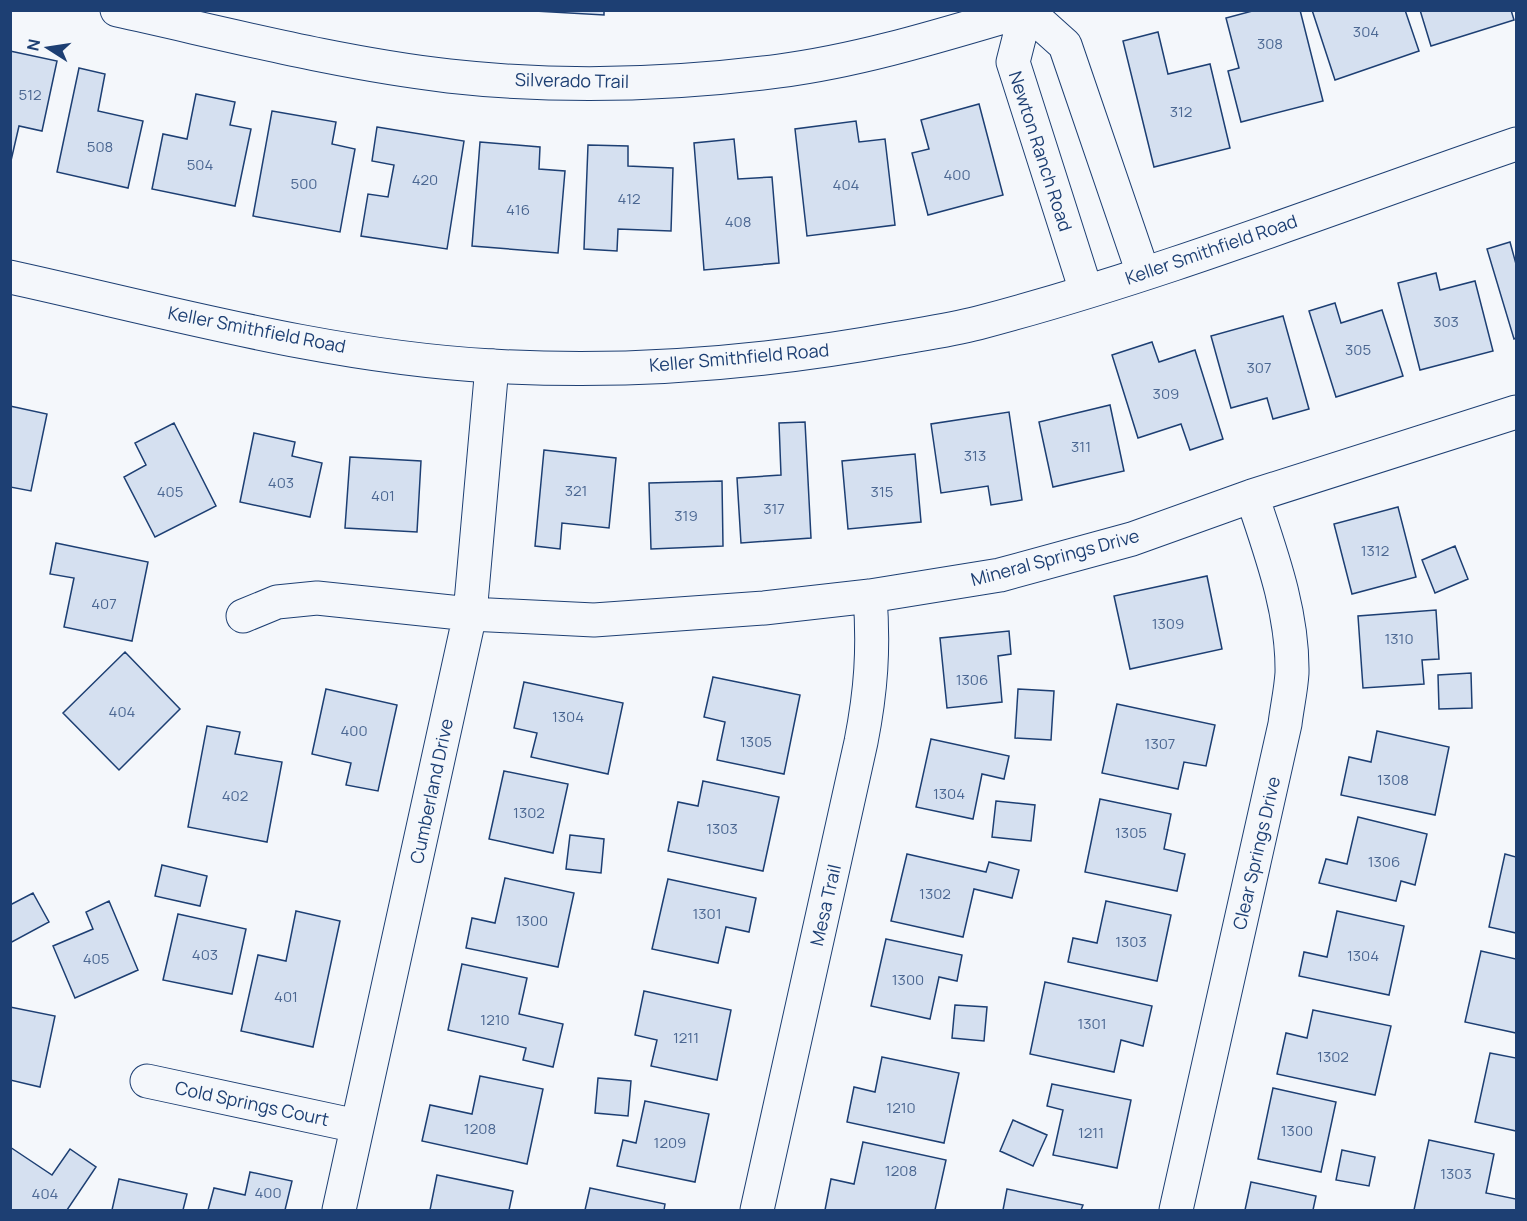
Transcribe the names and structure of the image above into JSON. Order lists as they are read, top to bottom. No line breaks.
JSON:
{"streets":{"street":["Silverado Trail","Newton Ranch Road","Keller Smithfield Road","Mineral Springs Drive","Cumberland Drive","Clear Springs Drive","Mesa Trail","Cold Springs Court"]},"crossings":[["Silverado Trail","Newton Ranch Road"],["Newton Ranch Road","Keller Smithfield Road"],["Keller Smithfield Road","Cumberland Drive"],["Mineral Springs Drive","Cumberland Drive"],["Mineral Springs Drive","Clear Springs Drive"],["Mineral Springs Drive","Mesa Trail"],["Cumberland Drive","Cold Springs Court"]],"house_numbers":["304","308","512","312","508","504","400","420","500","404","412","416","408","303","305","307","309","311","313","403","321","405","315","401","317","319","1312","407","1309","1310","1306","404","1304","400","1305","1307","1308","1304","402","1302","1303","1305","1306","1302","1301","1300","1303","403","1304","405","1300","401","1210","1301","1211","1302","1210","1208","1300","1211","1209","1208","1303","400","404"],"north":"left"}
